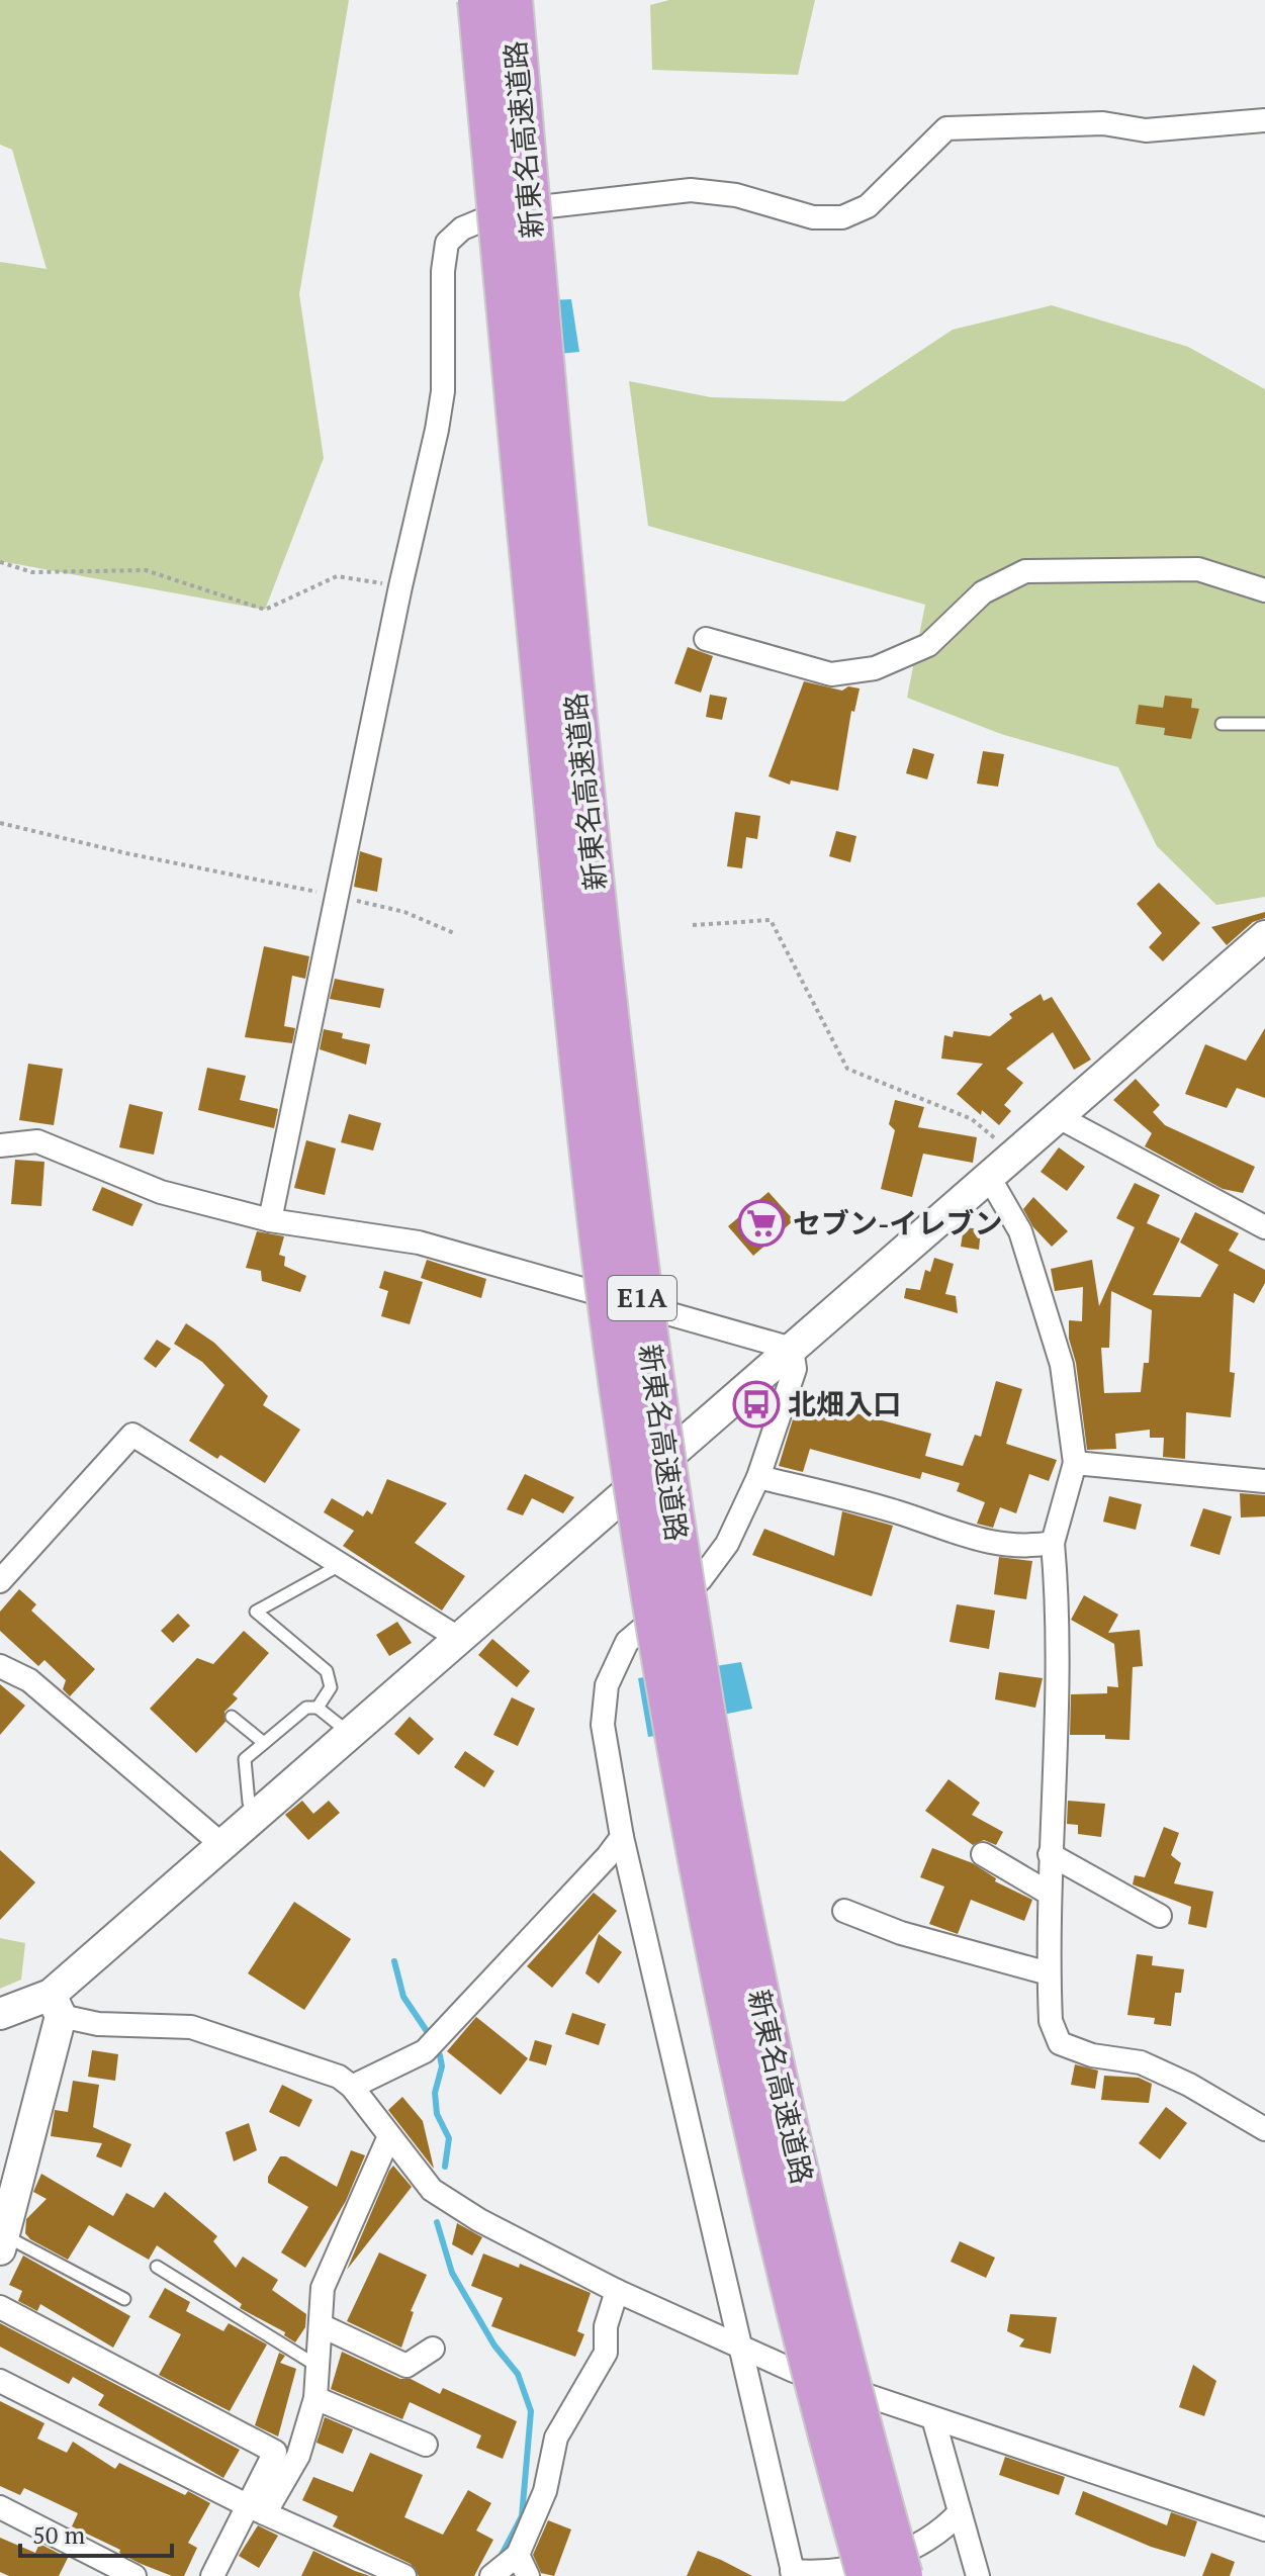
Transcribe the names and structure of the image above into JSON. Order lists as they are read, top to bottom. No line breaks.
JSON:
{"streets":{"highway":["新東名高速道路","E1A"]},"places":{"supermarket":["セブン-イレブン"],"bus stop":["北畑入口"]},"scale_bar":"50 m"}
